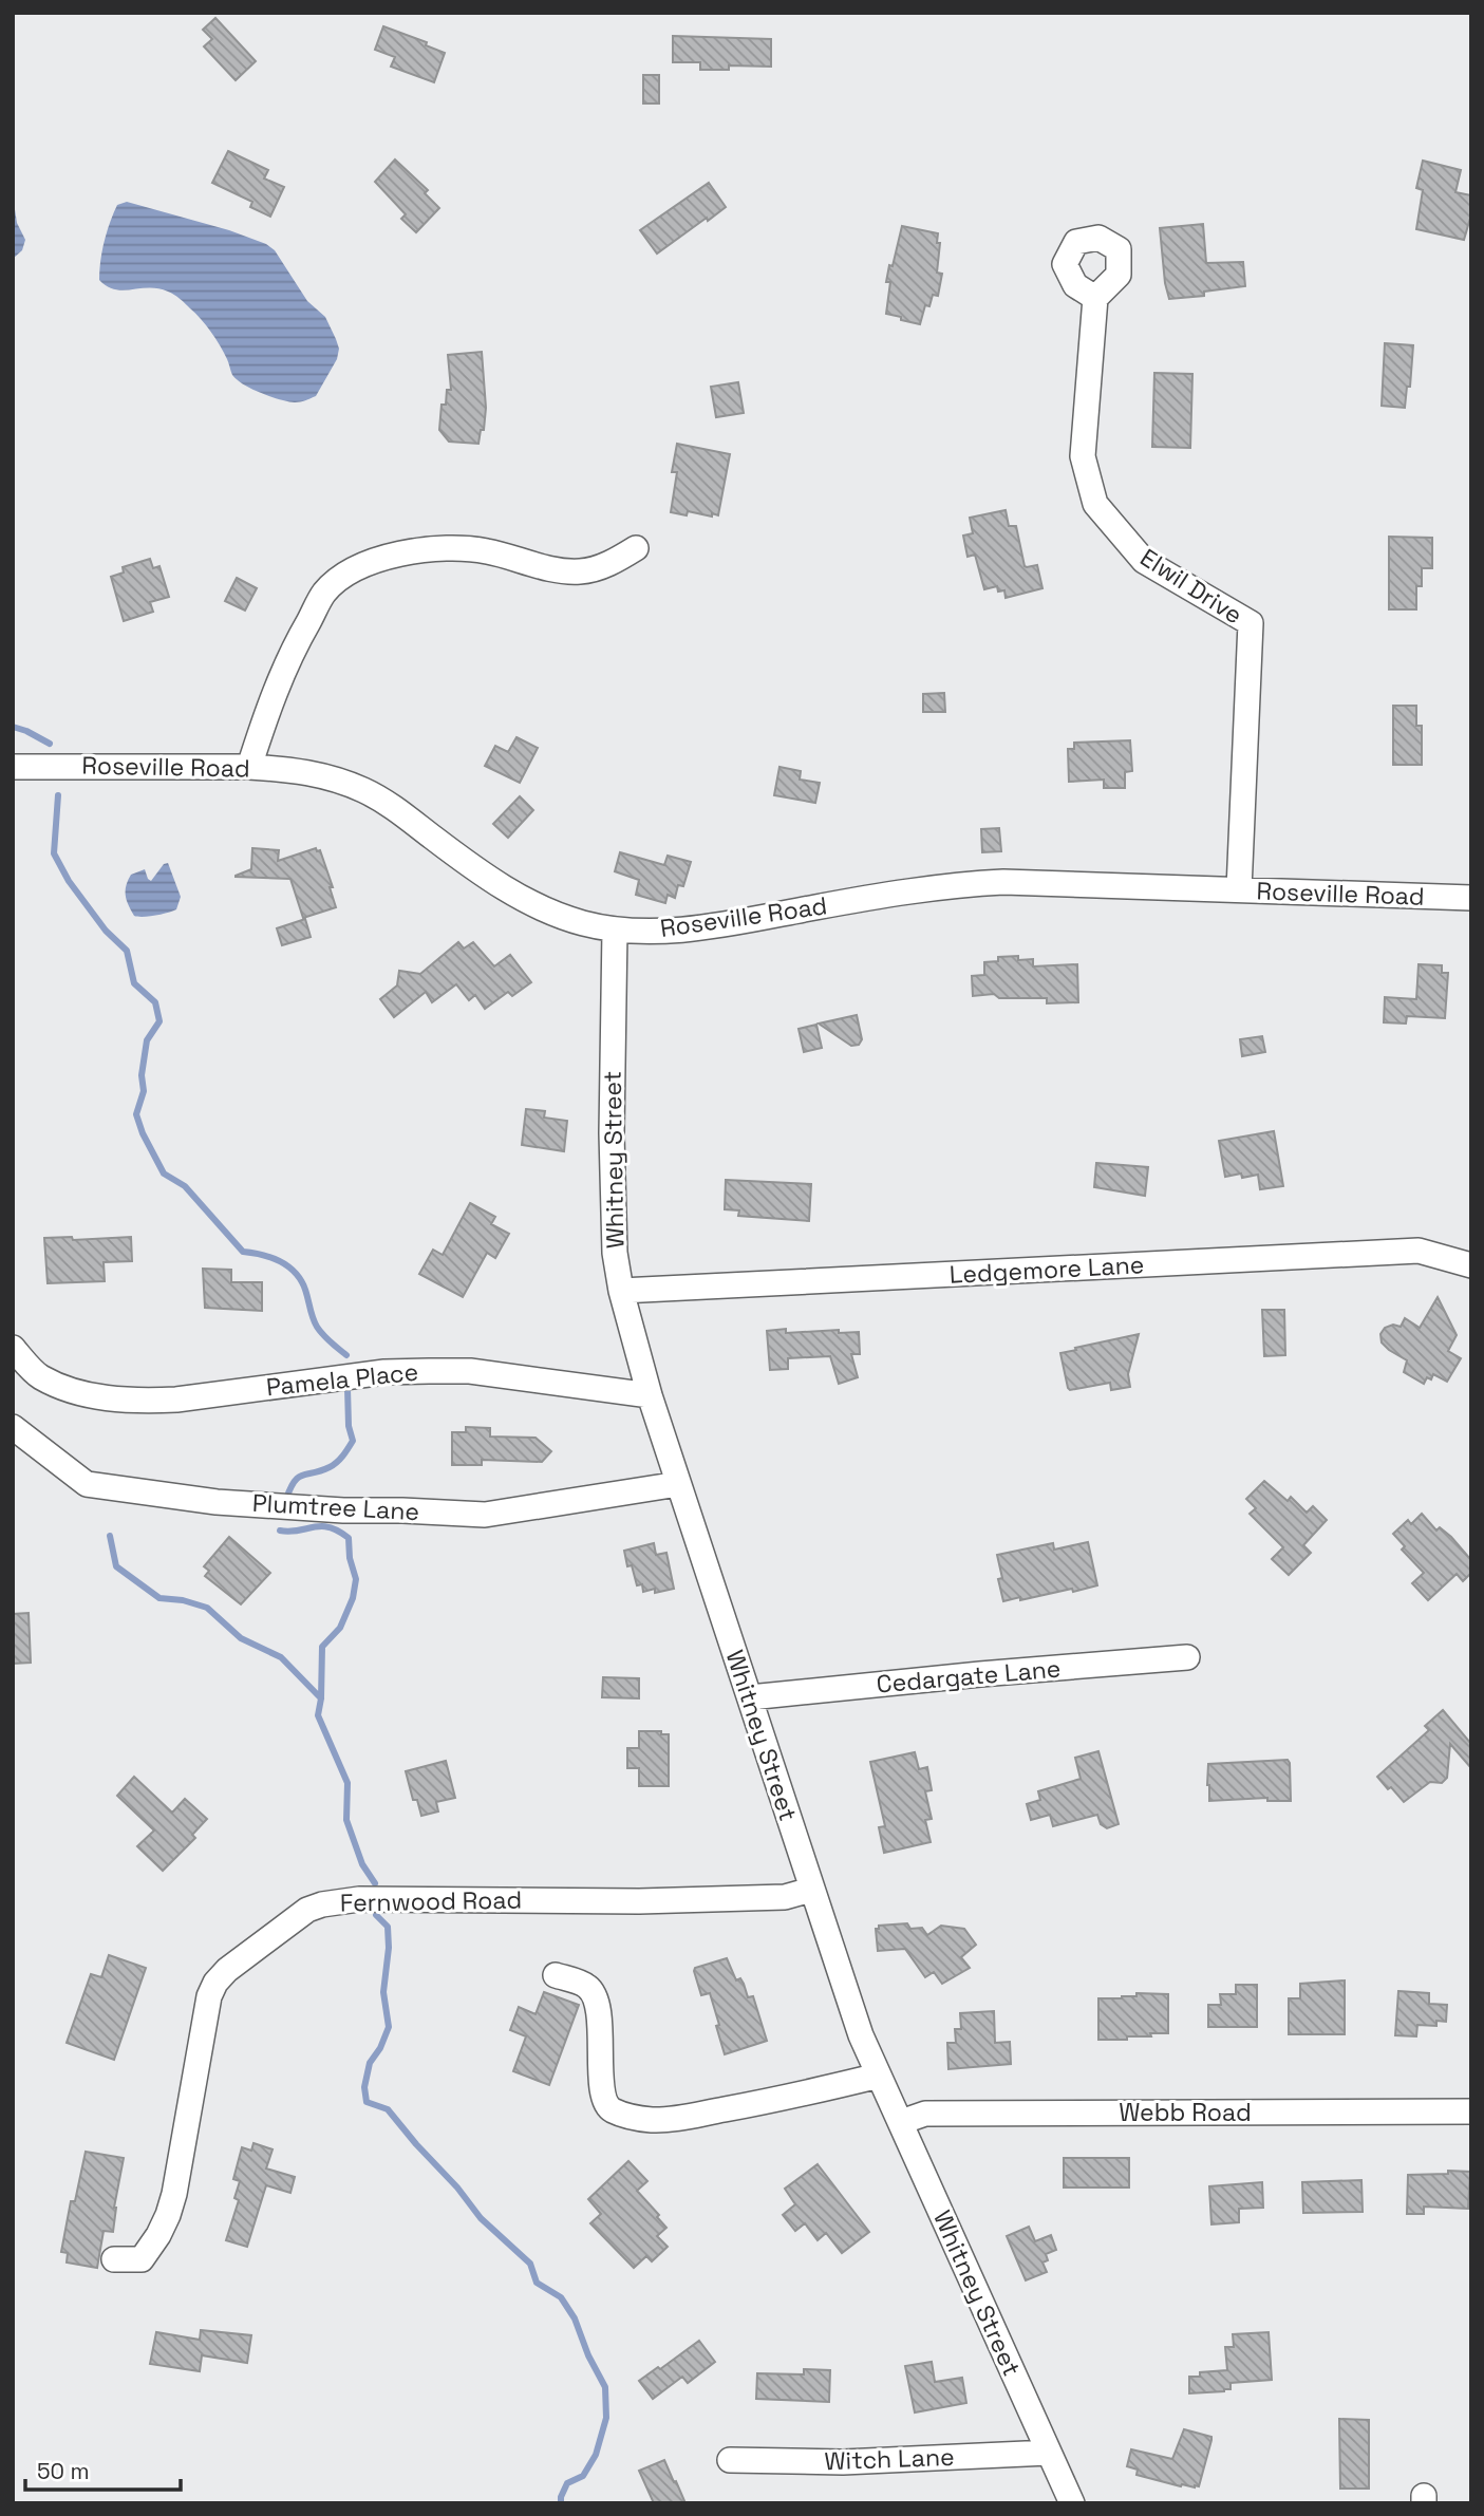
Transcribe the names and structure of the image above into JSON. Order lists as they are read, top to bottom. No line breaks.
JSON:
{"streets":{"street":["Elwil Drive","Roseville Road","Whitney Street","Ledgemore Lane","Pamela Place","Plumtree Lane","Cedargate Lane","Fernwood Road","Webb Road","Witch Lane"]},"crossings":[["Elwil Drive","Roseville Road"],["Roseville Road","Whitney Street"],["Whitney Street","Ledgemore Lane"],["Whitney Street","Pamela Place"],["Whitney Street","Plumtree Lane"],["Whitney Street","Cedargate Lane"],["Whitney Street","Fernwood Road"],["Whitney Street","Webb Road"],["Whitney Street","Witch Lane"]],"scale_bar":"50 m"}
